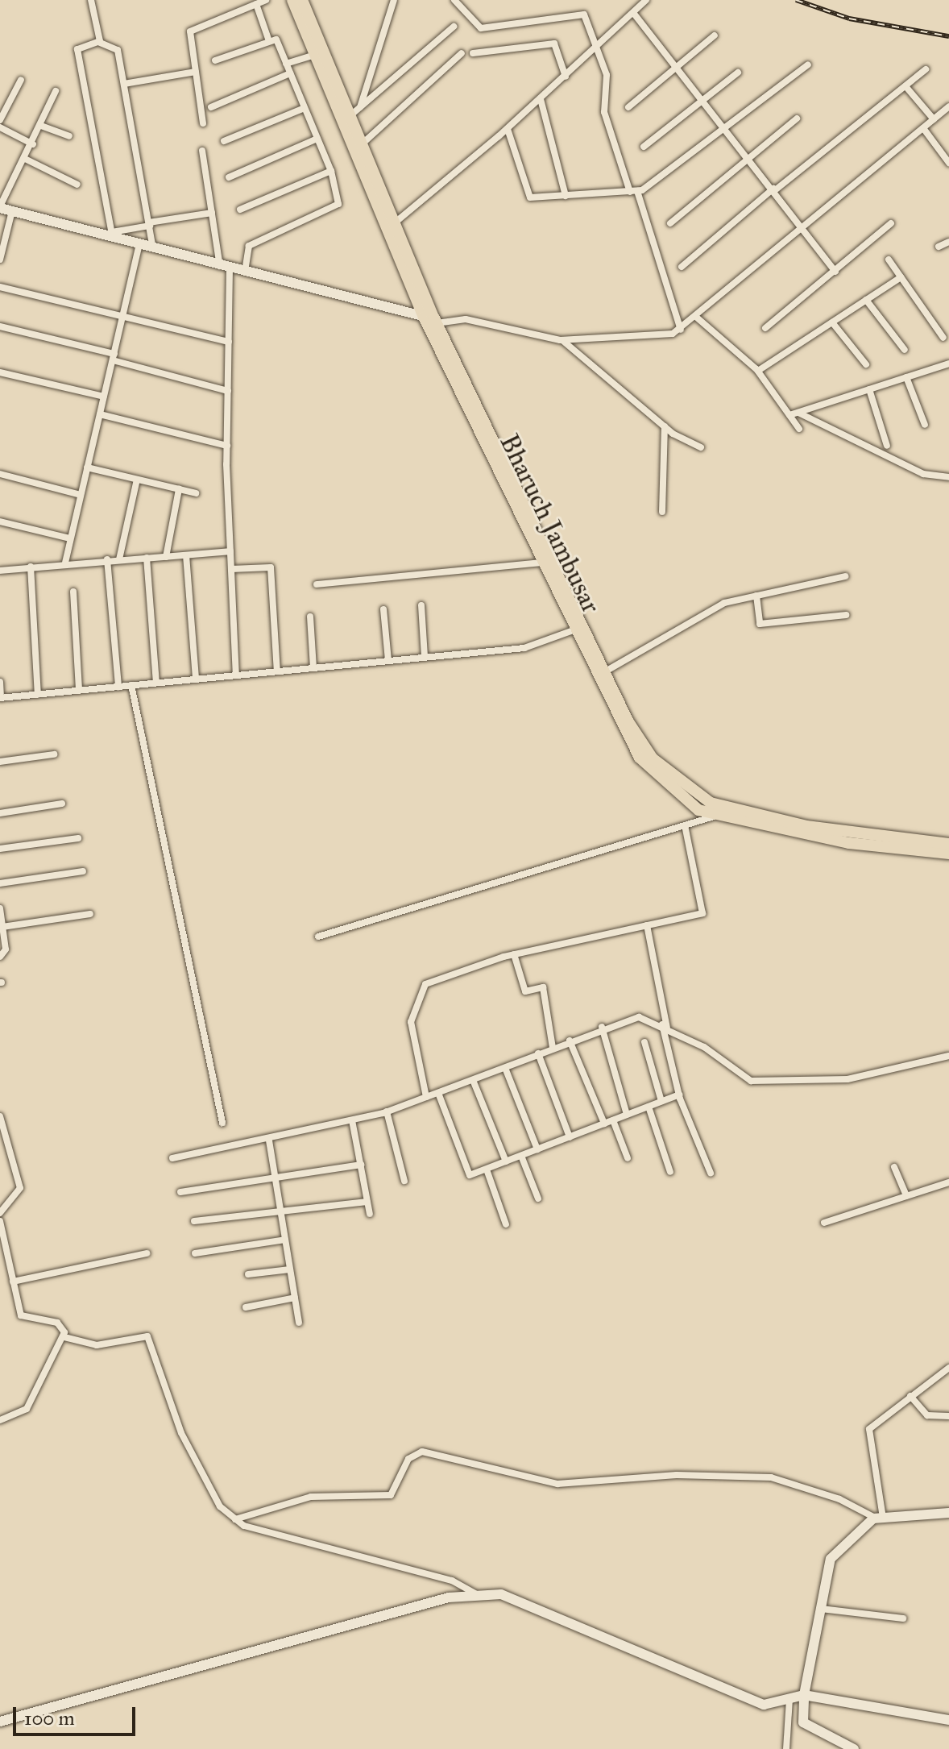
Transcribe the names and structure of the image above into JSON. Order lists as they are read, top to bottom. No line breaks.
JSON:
{"streets":{"main road":["Bharuch Jambusar"]},"scale_bar":"100 m"}
